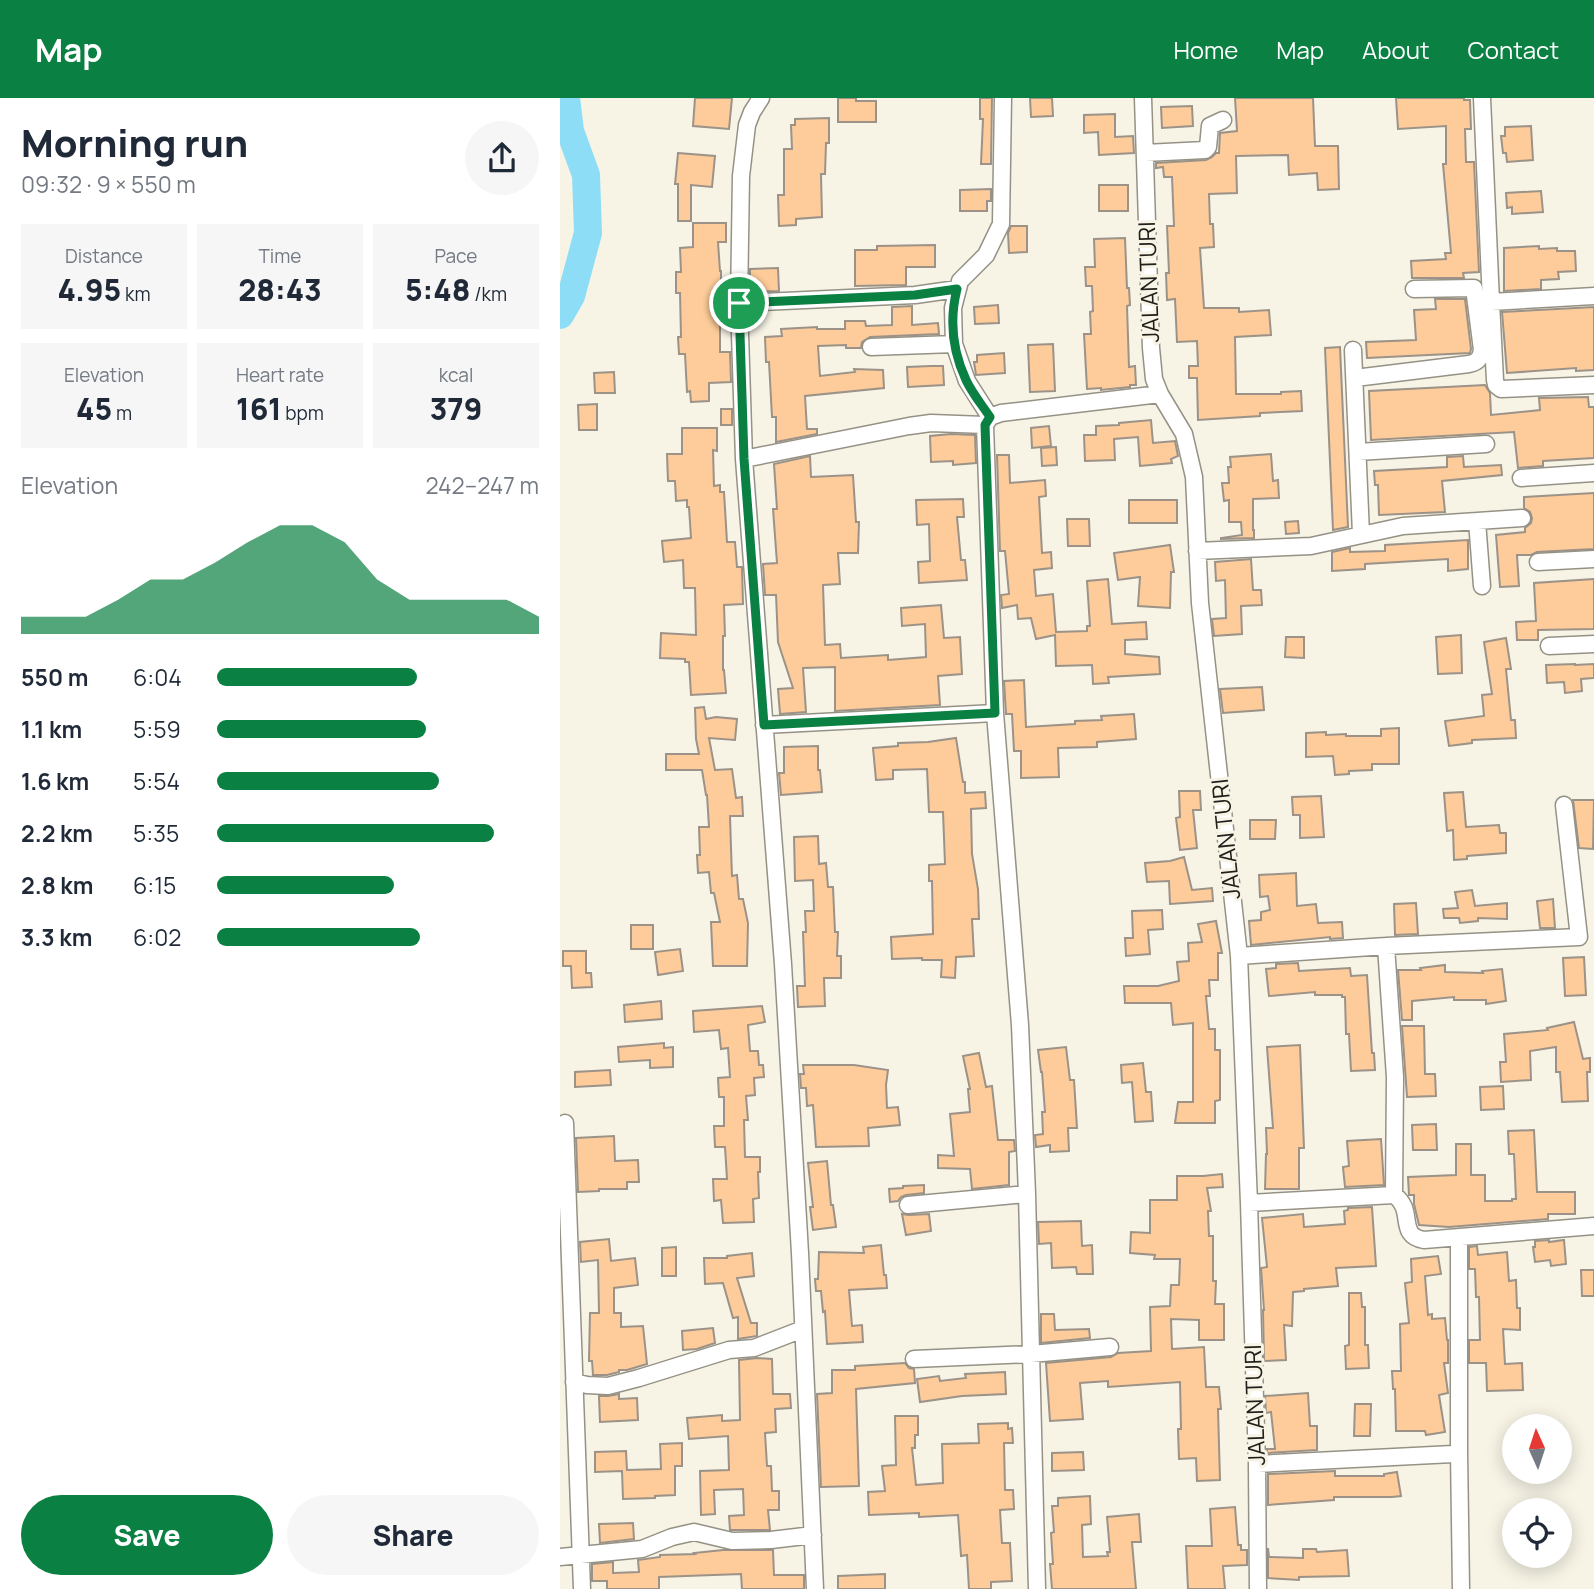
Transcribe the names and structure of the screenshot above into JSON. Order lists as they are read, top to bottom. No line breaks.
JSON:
{"streets":{"street":["JALAN TURI"]},"north":"top","page":{"header":"Map","nav":["Home","Map","About","Contact"],"heading":["Morning run","09:32 · 9 × 550 m"],"stats":[["Distance","4.95 km"],["Time","28:43"],["Pace","5:48 /km"],["Elevation","45 m"],["Heart rate","161 bpm"],["kcal","379"]],"chart":["Elevation","242–247 m"],"list":[{"name":"550 m","note":"6:04"},{"name":"1.1 km","note":"5:59"},{"name":"1.6 km","note":"5:54"},{"name":"2.2 km","note":"5:35"},{"name":"2.8 km","note":"6:15"},{"name":"3.3 km","note":"6:02"}],"buttons":["Save","Share"]}}
